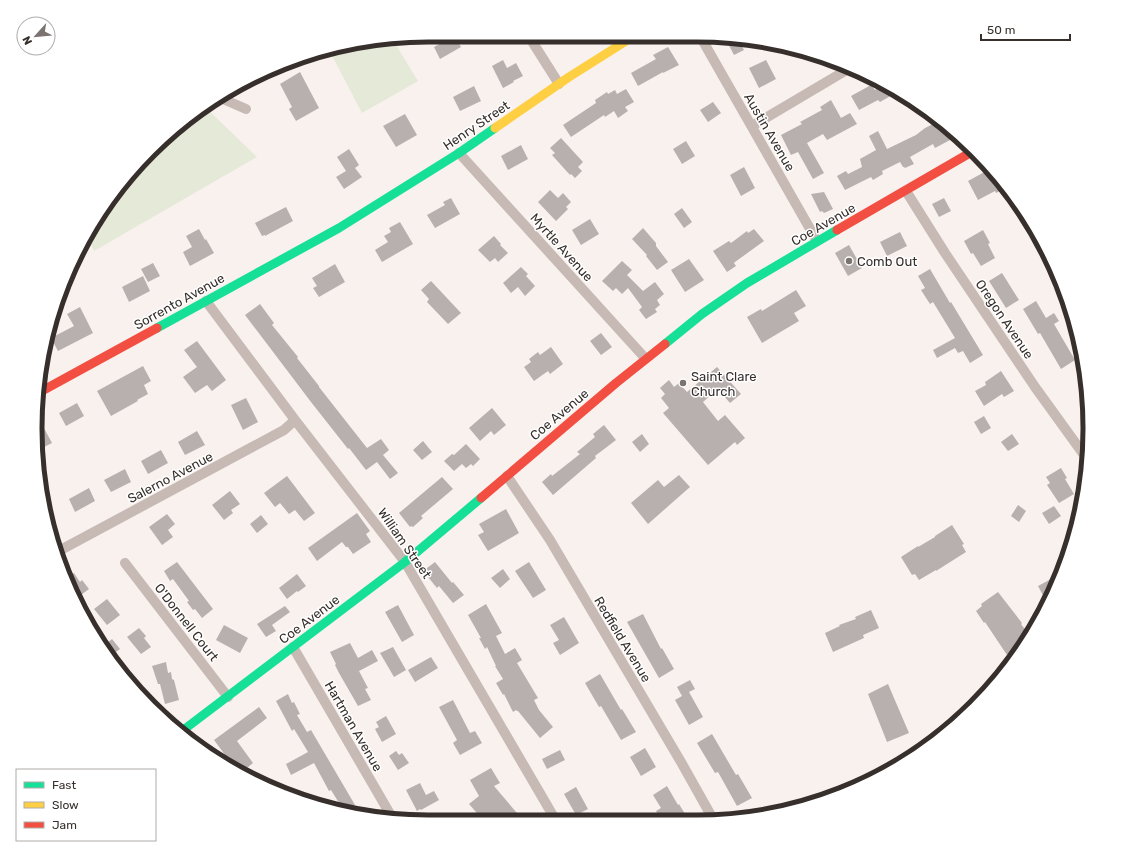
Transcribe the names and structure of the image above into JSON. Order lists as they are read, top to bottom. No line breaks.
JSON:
{"streets":{"street":["Henry Street","Austin Avenue","Coe Avenue","Myrtle Avenue","Sorrento Avenue","Oregon Avenue","Salerno Avenue","William Street","O'Donnell Court","Redfield Avenue","Hartman Avenue"]},"crossings":[["Henry Street","Myrtle Avenue"],["Henry Street","Sorrento Avenue"],["Austin Avenue","Coe Avenue"],["Coe Avenue","Myrtle Avenue"],["Coe Avenue","Oregon Avenue"],["Coe Avenue","William Street"],["Coe Avenue","O'Donnell Court"],["Coe Avenue","Redfield Avenue"],["Coe Avenue","Hartman Avenue"],["Sorrento Avenue","William Street"],["Salerno Avenue","William Street"]],"places":["Comb Out","Saint Clare Church"],"legend":["Fast","Slow","Jam"],"scale_bar":"50 m","north":"bottom left"}
